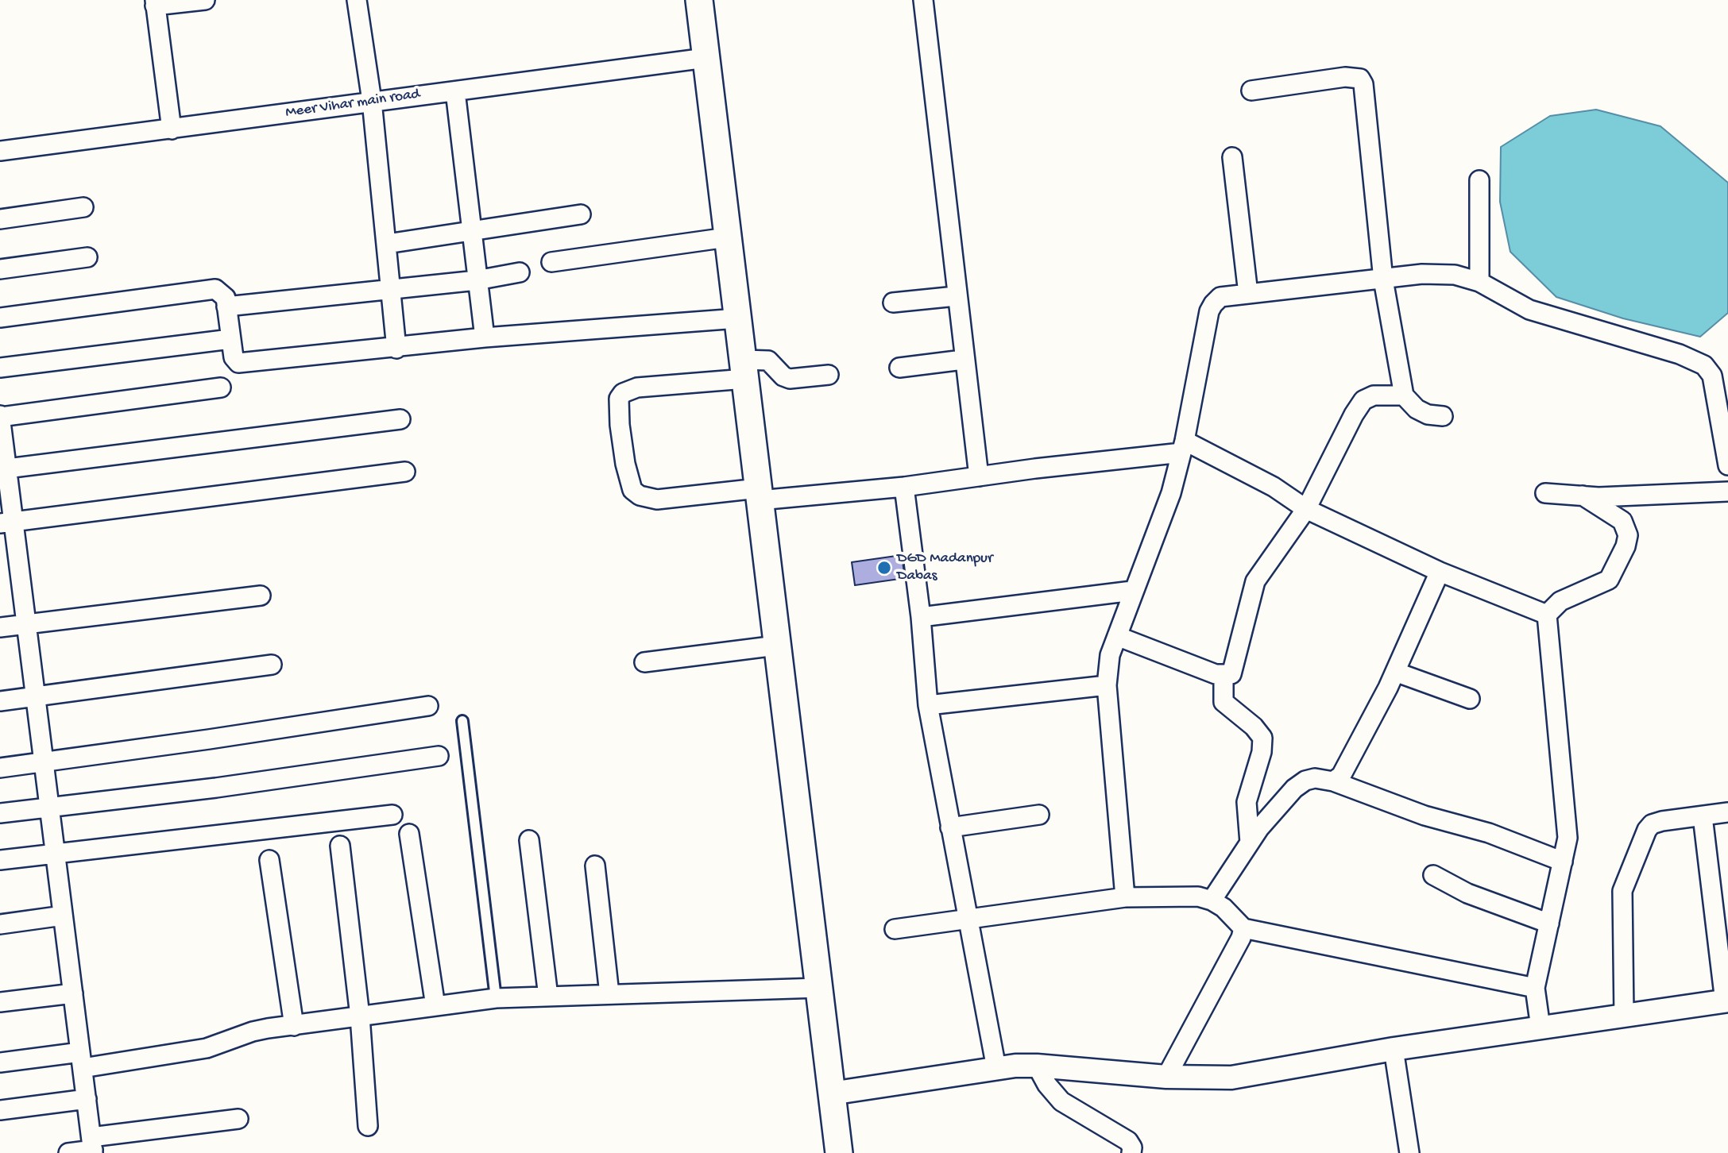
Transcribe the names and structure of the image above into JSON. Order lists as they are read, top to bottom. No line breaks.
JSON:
{"streets":{"street":["Meer Vihar main road"]},"places":["DGD Madanpur Dabas"]}
